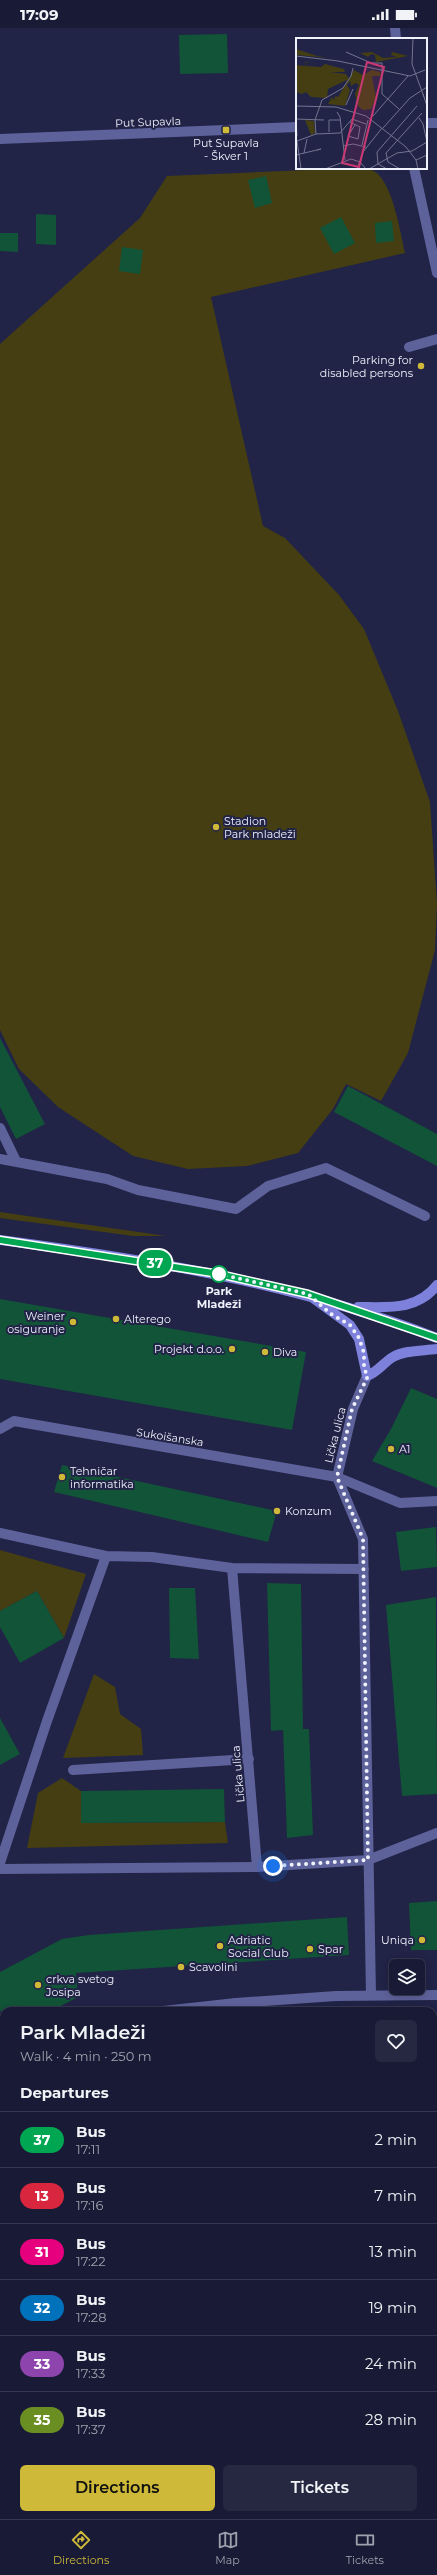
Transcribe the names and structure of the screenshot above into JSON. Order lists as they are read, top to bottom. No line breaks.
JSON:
{"streets":{"street":["Put Supavla","Lička ulica","Sukoišanska"]},"crossings":[["Lička ulica","Sukoišanska"]],"places":{"transit":["Put Supavla - Škver 1"],"other":["Parking for disabled persons","Stadion Park mladeži","Park Mladeži","Alterego","Weiner osiguranje","Projekt d.o.o.","Diva","A1","Tehničar informatika","Konzum","Uniqa","Adriatic Social Club","Spar","Scavolini","crkva svetog Josipa"]},"lines":["bus line 37"],"page":{"status":"17:09","on_map":"37","heading":[["Park Mladeži","Walk · 4 min · 250 m"],"Departures"],"list":[{"mark":"37","name":"Bus","note":"17:11","value":"2 min"},{"mark":"13","name":"Bus","note":"17:16","value":"7 min"},{"mark":"31","name":"Bus","note":"17:22","value":"13 min"},{"mark":"32","name":"Bus","note":"17:28","value":"19 min"},{"mark":"33","name":"Bus","note":"17:33","value":"24 min"},{"mark":"35","name":"Bus","note":"17:37","value":"28 min"}],"buttons":["Directions","Tickets"],"tabs":["Directions","Map","Tickets"]}}
